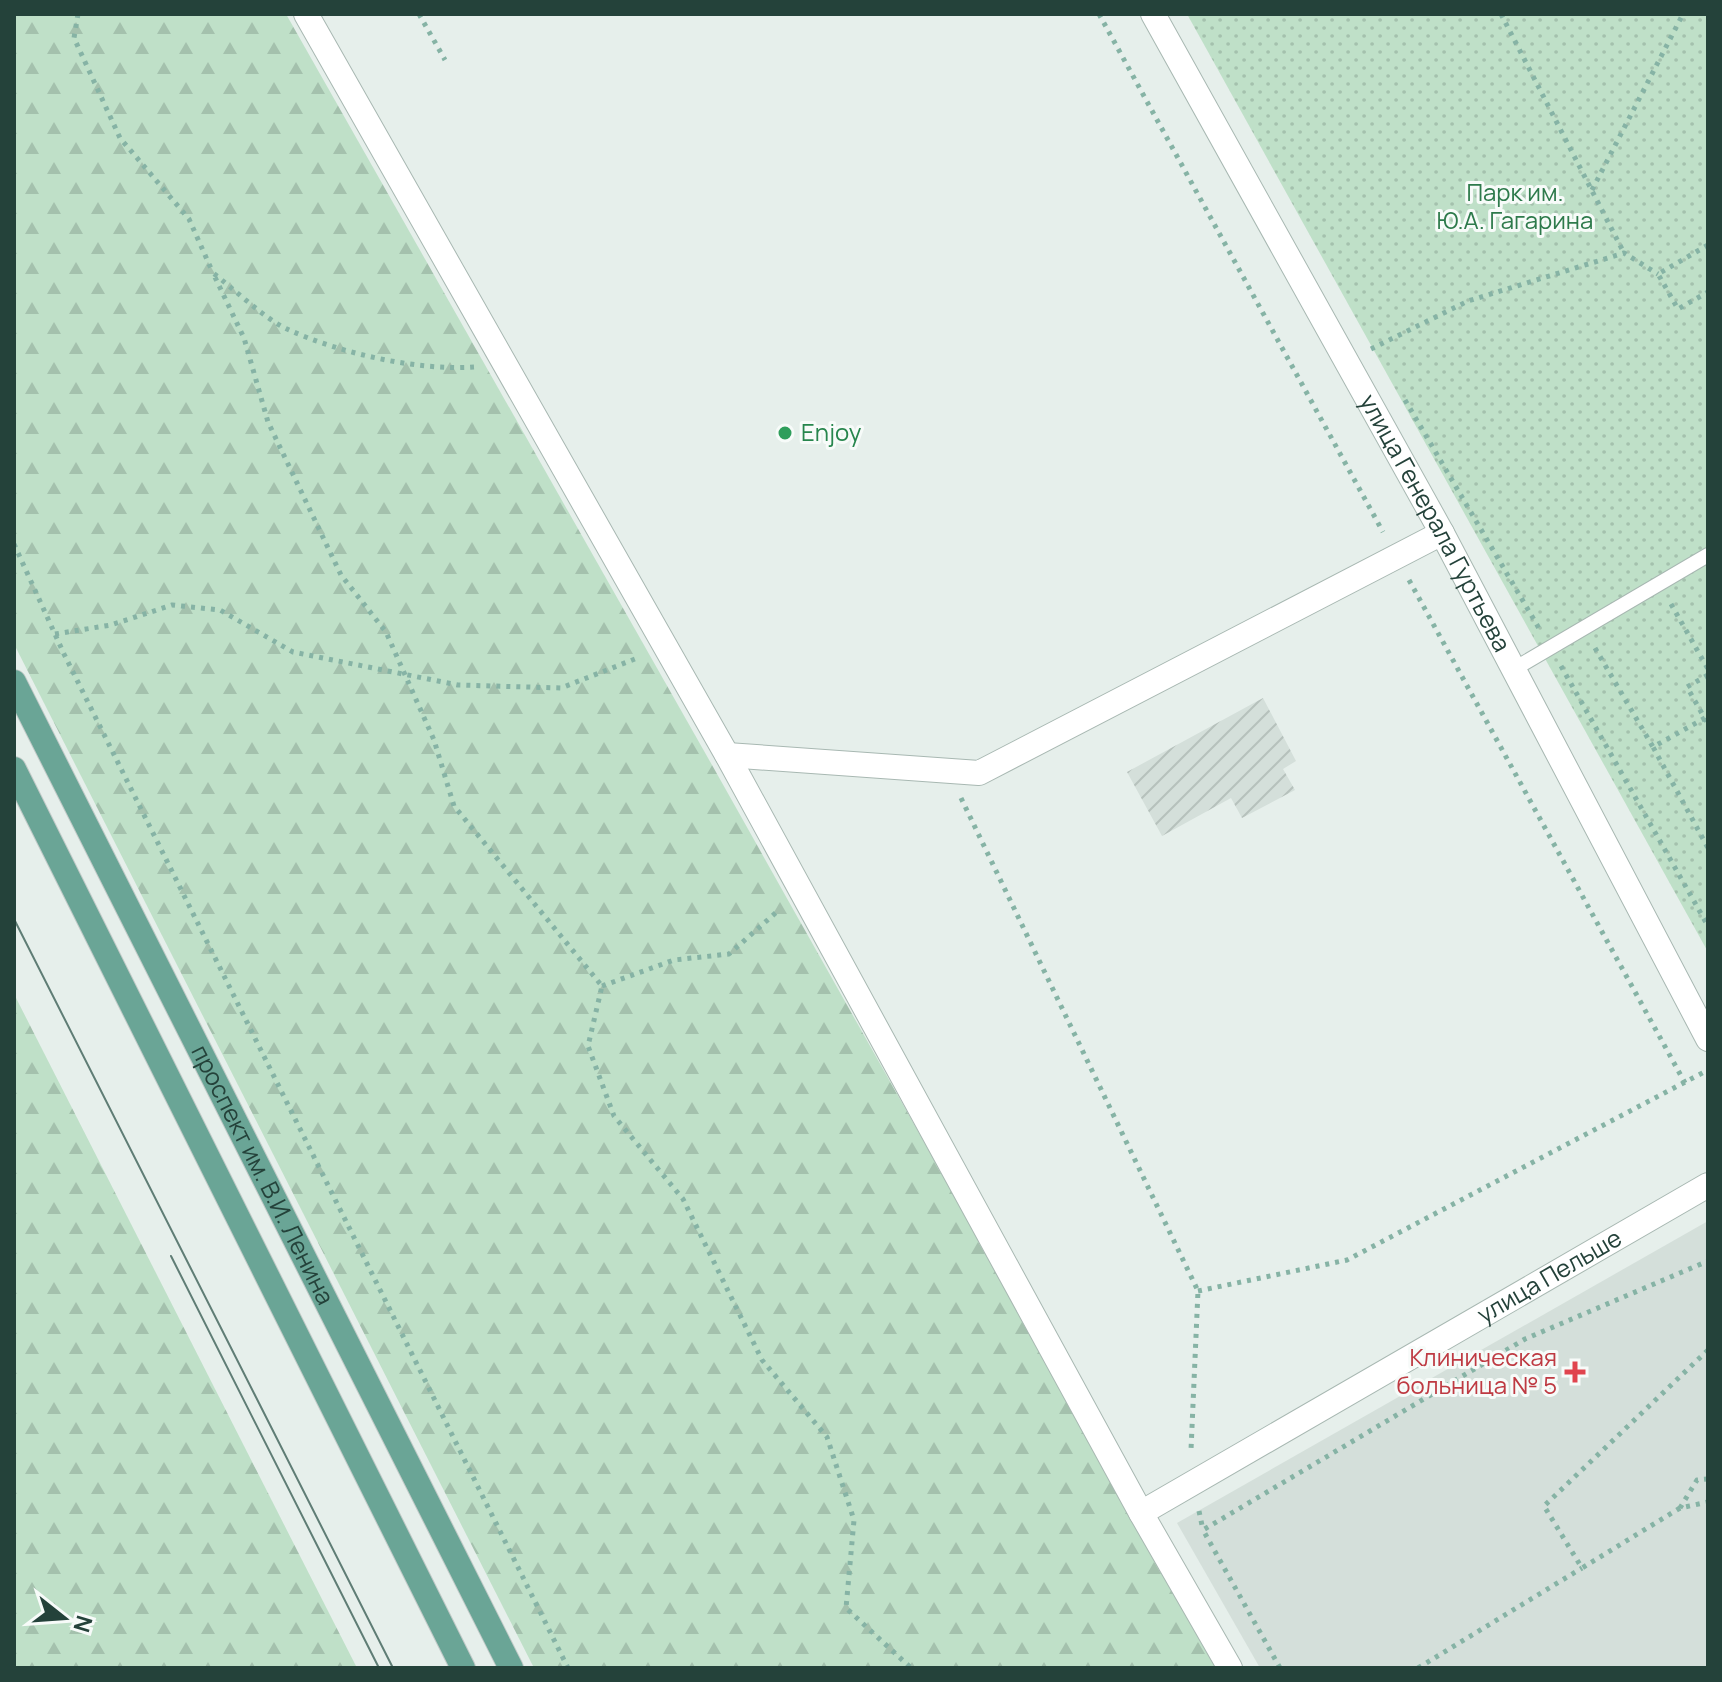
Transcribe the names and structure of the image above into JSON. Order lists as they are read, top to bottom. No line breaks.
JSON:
{"streets":{"main road":["проспект им. В.И. Ленина"],"street":["улица Генерала Гуртьева","улица Пельше"]},"parks":["Парк им. Ю.А. Гагарина"],"places":{"other":["Enjoy"],"health":["Клиническая больница № 5"]},"north":"right"}
